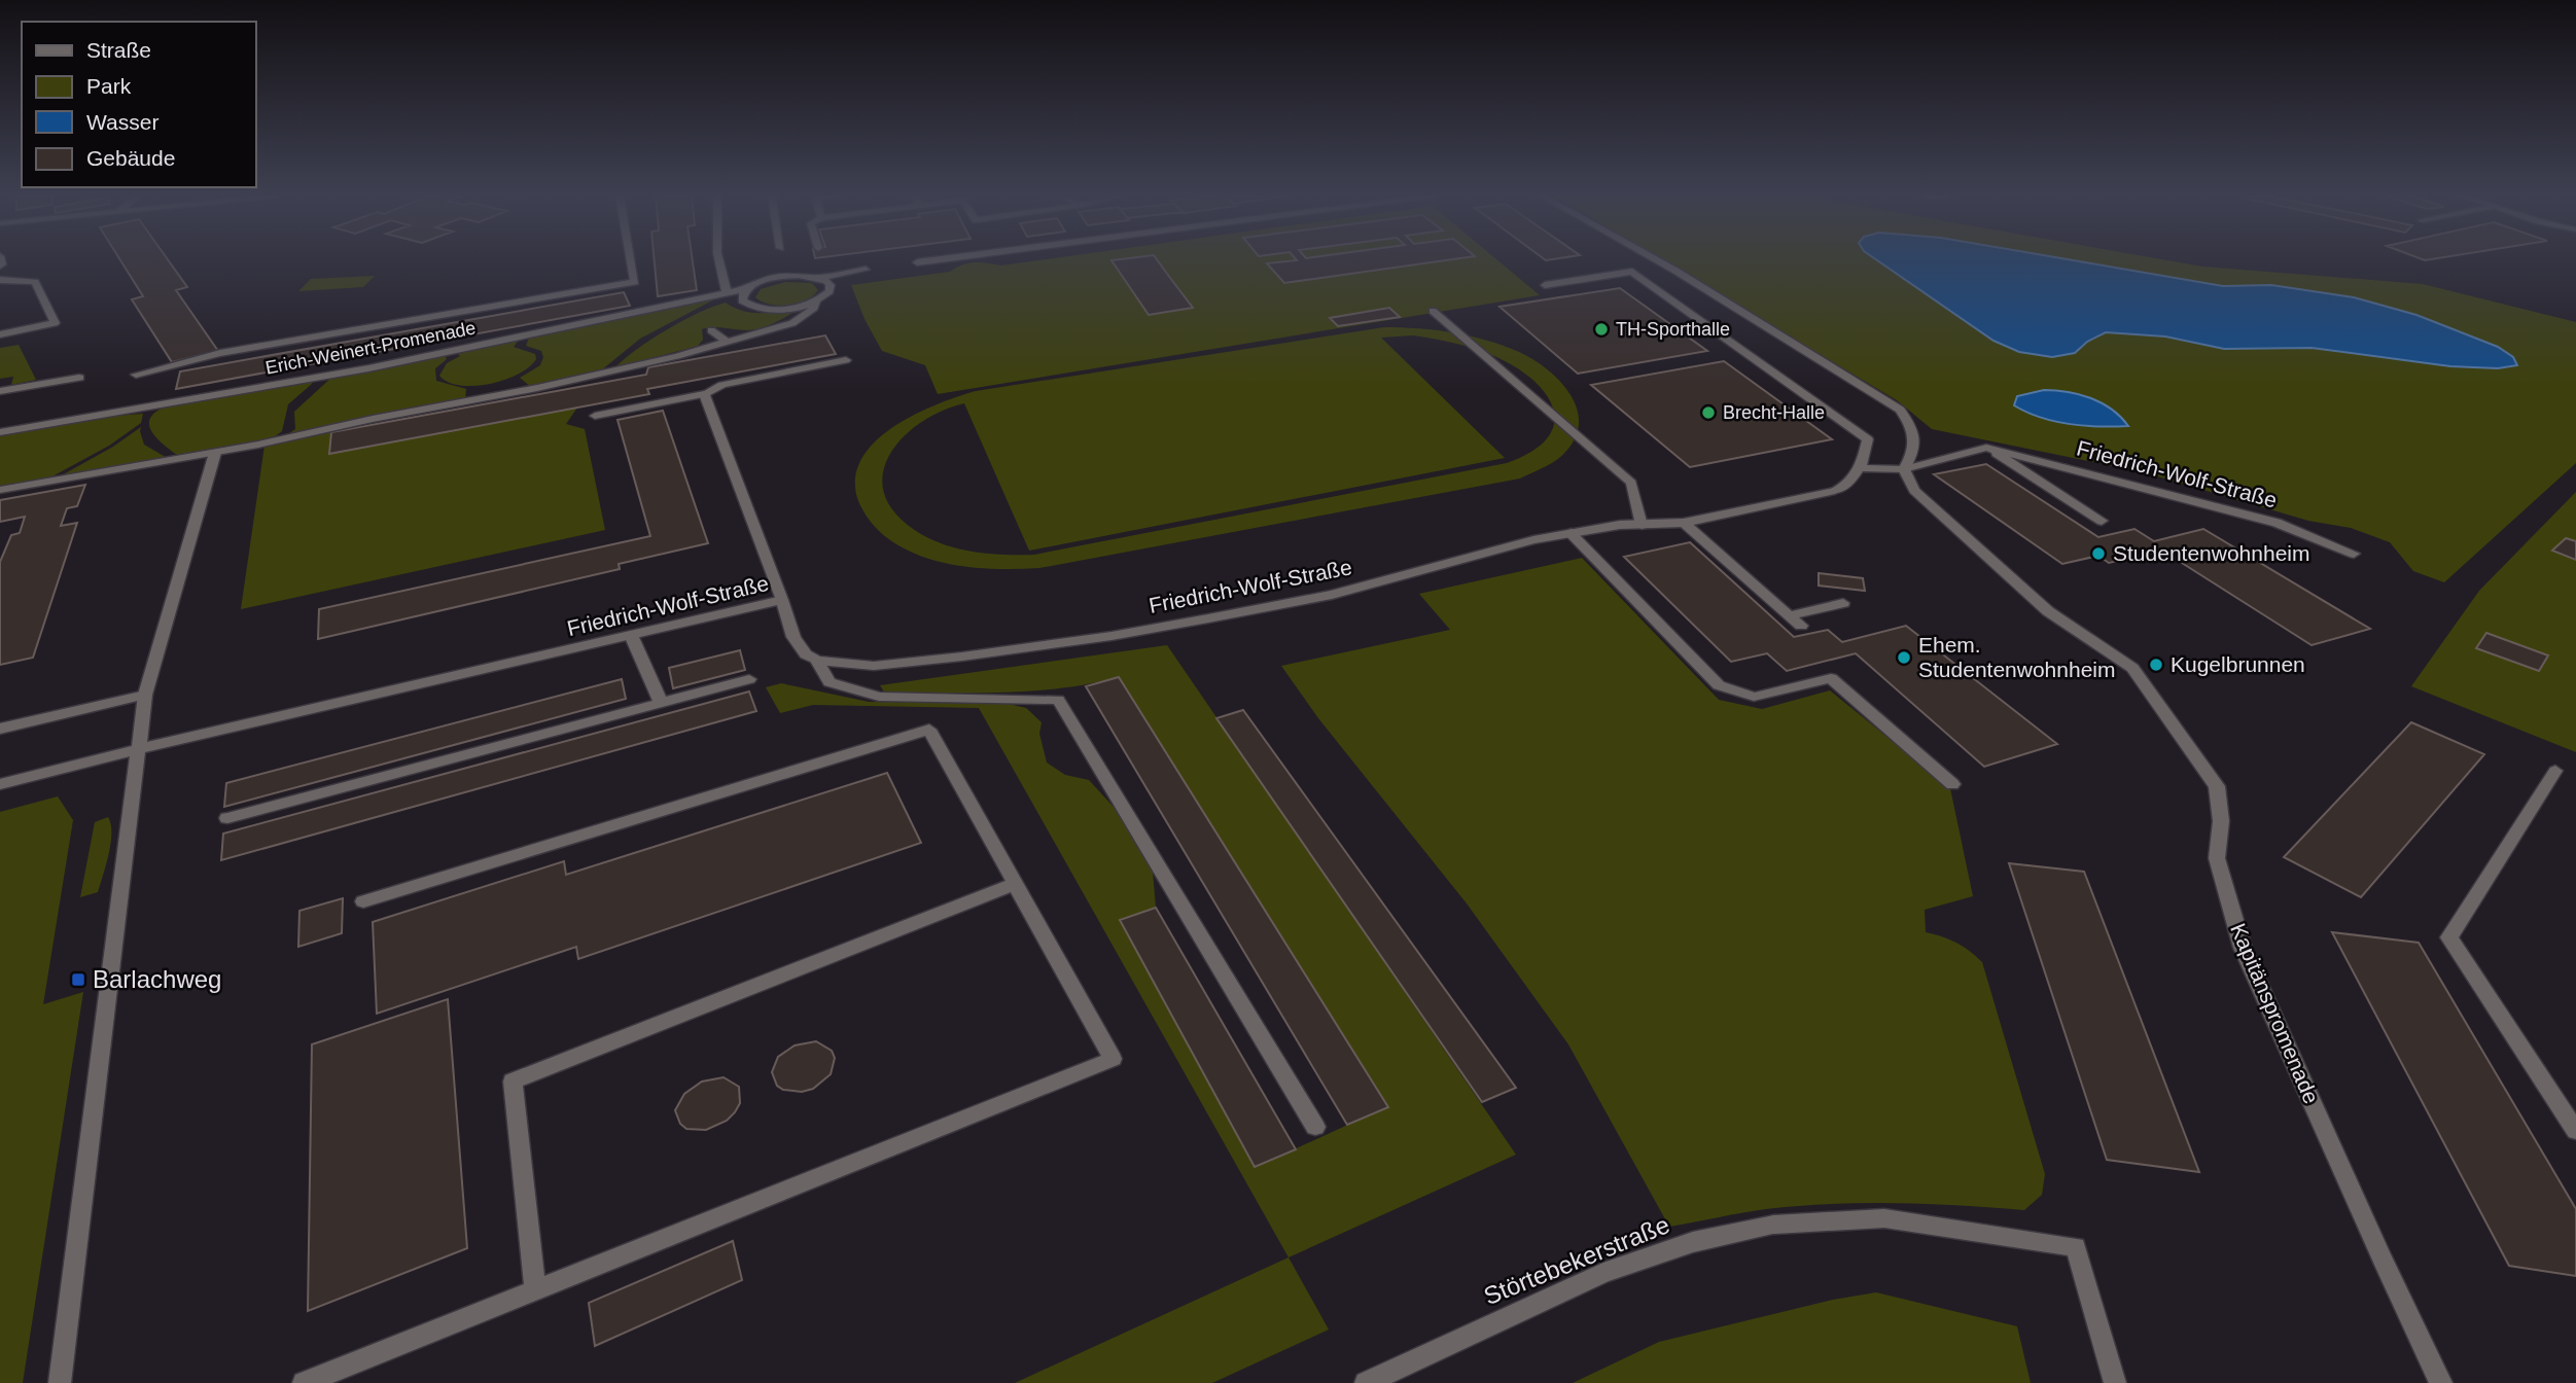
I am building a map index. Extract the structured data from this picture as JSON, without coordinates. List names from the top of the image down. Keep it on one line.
{"streets":{"street":["Erich-Weinert-Promenade","Friedrich-Wolf-Straße","Kapitänspromenade","Störtebekerstraße"]},"crossings":[["Friedrich-Wolf-Straße","Kapitänspromenade"]],"places":{"other":["TH-Sporthalle","Brecht-Halle","Studentenwohnheim","Ehem. Studentenwohnheim","Kugelbrunnen"],"transit":["Barlachweg"]},"legend":["Straße","Park","Wasser","Gebäude"]}
